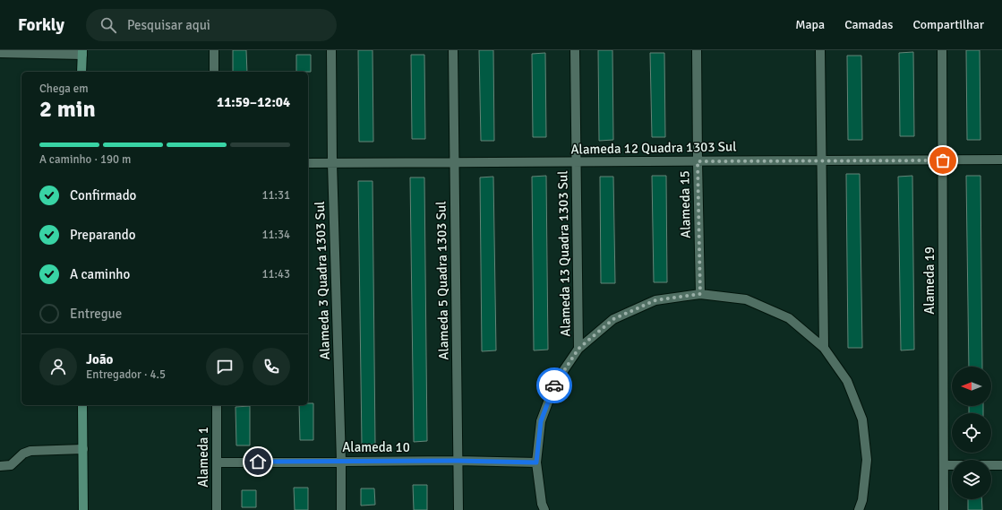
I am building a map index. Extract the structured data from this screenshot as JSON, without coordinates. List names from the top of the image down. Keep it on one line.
{"streets":{"street":["Alameda 12 Quadra 1303 Sul","Alameda 15","Alameda 13 Quadra 1303 Sul","Alameda 3 Quadra 1303 Sul","Alameda 5 Quadra 1303 Sul","Alameda 19","Alameda 10","Alameda 1"]},"crossings":[["Alameda 12 Quadra 1303 Sul","Alameda 15"],["Alameda 12 Quadra 1303 Sul","Alameda 13 Quadra 1303 Sul"],["Alameda 12 Quadra 1303 Sul","Alameda 3 Quadra 1303 Sul"],["Alameda 12 Quadra 1303 Sul","Alameda 5 Quadra 1303 Sul"],["Alameda 12 Quadra 1303 Sul","Alameda 19"],["Alameda 3 Quadra 1303 Sul","Alameda 10"],["Alameda 5 Quadra 1303 Sul","Alameda 10"],["Alameda 10","Alameda 1"]],"north":"left","page":{"header":"Forkly","search":"Pesquisar aqui","nav":["Mapa","Camadas","Compartilhar"],"heading":["2 min","Chega em","11:59–12:04"],"panel":["João","Entregador · 4.5"],"bar":"A caminho · 190 m","list":[["Confirmado","11:31"],["Preparando","11:34"],["A caminho","11:43"],"Entregue"]}}
